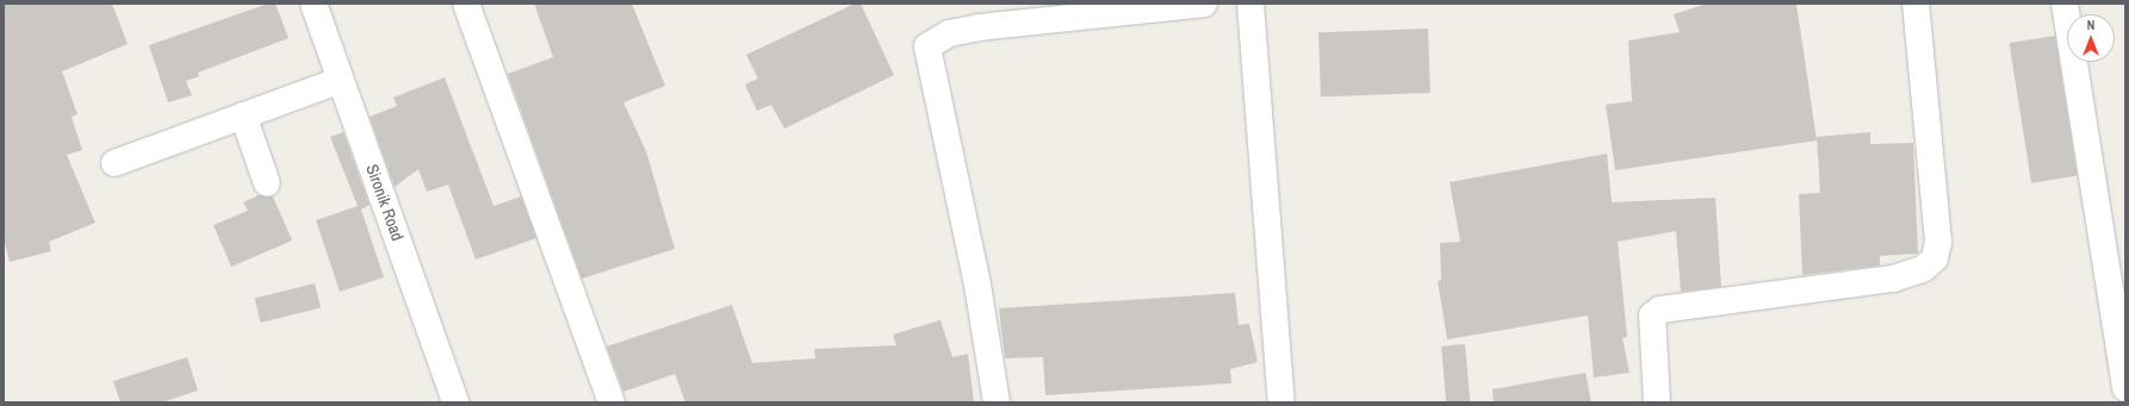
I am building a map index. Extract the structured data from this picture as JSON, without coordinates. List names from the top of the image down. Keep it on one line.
{"streets":{"street":["Sironik Road"]},"north":"top"}
